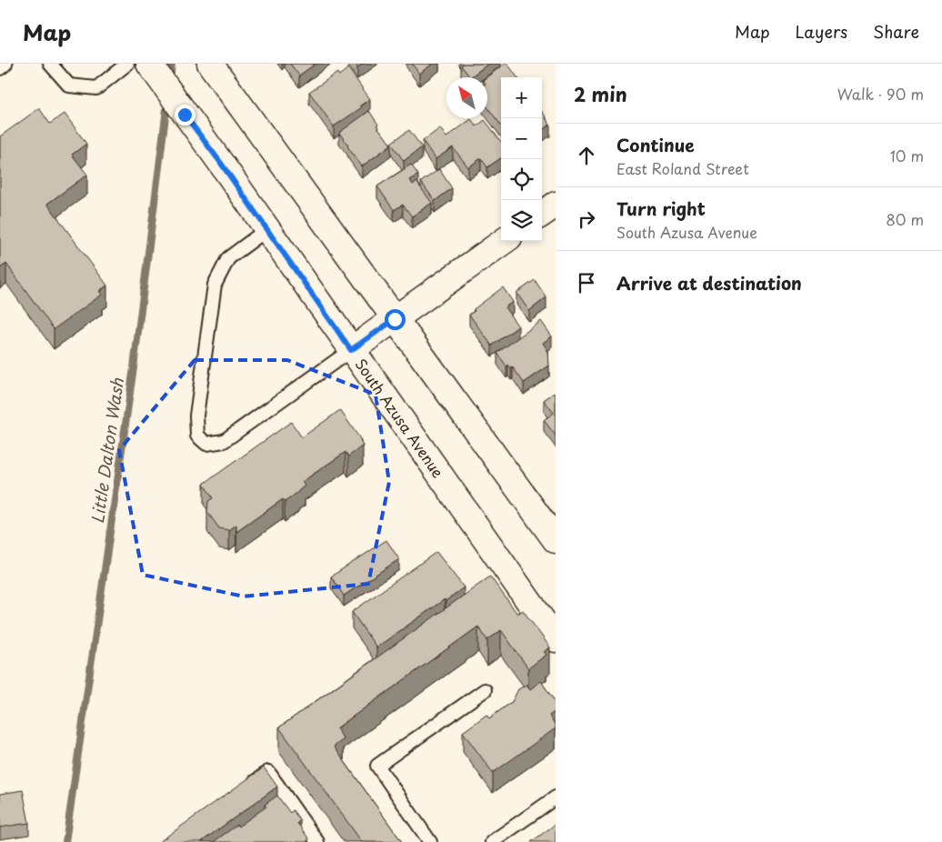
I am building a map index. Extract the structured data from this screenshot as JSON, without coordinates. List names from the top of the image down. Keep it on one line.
{"streets":{"main road":["South Azusa Avenue"]},"water":["Little Dalton Wash"],"north":"top left","page":{"header":"Map","nav":["Map","Layers","Share"],"heading":["2 min","Walk · 90 m"],"map_buttons":["+","−"],"list":[["Continue","East Roland Street","10 m"],["Turn right","South Azusa Avenue","80 m"],"Arrive at destination"]}}
